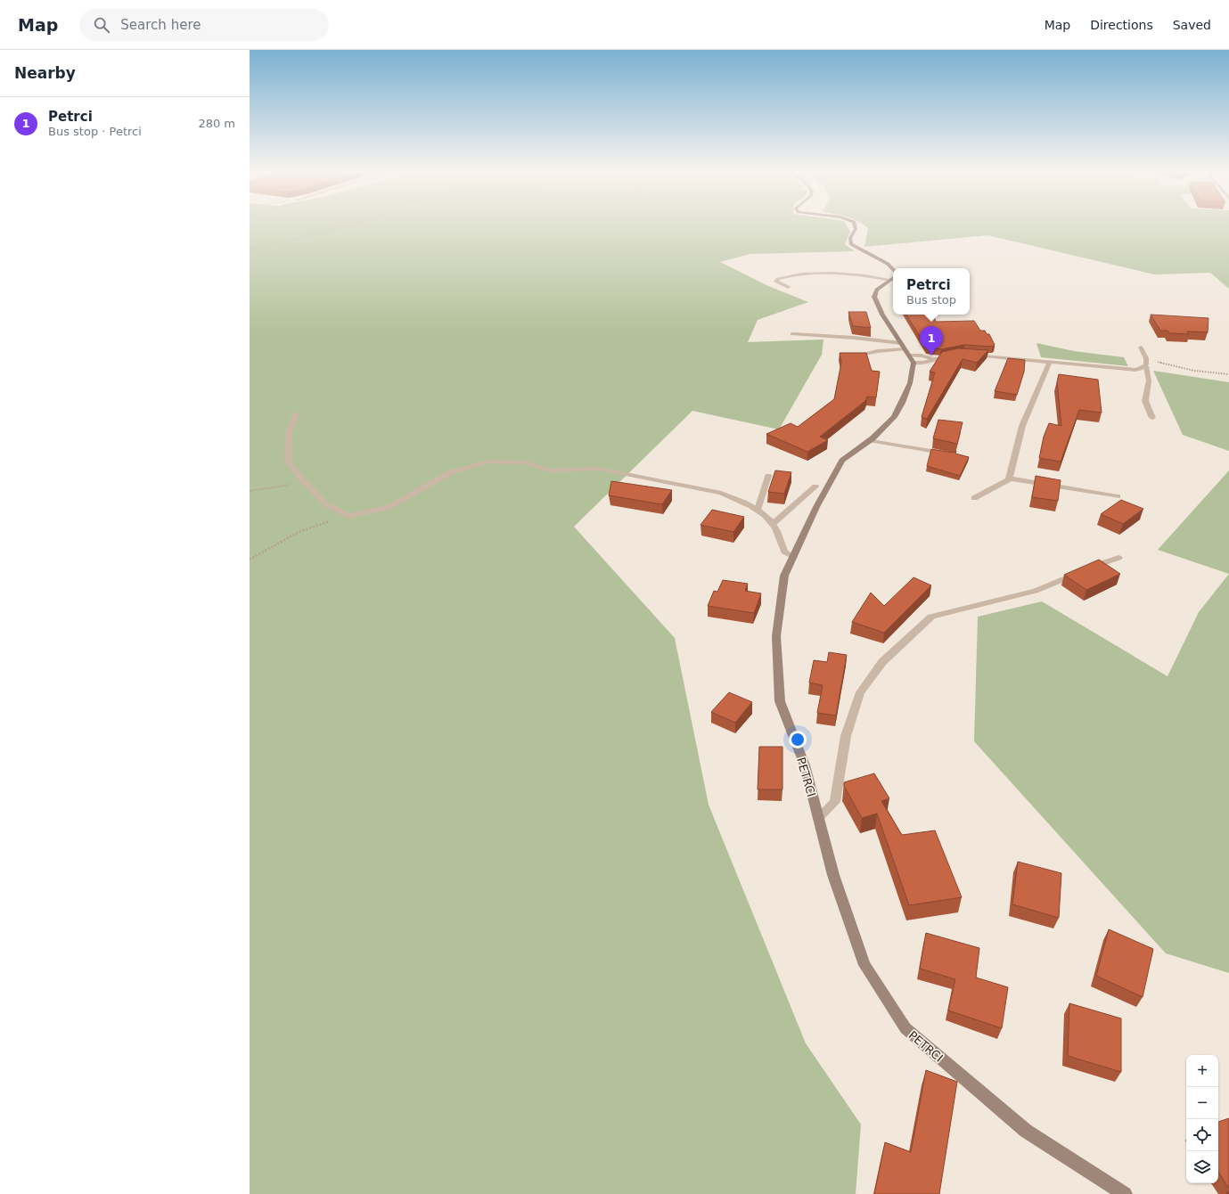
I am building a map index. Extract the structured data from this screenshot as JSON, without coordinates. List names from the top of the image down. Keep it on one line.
{"streets":{"street":["PETRCI"]},"page":{"header":"Map","search":"Search here","nav":["Map","Directions","Saved"],"heading":"Nearby","list":[{"mark":"1","name":"Petrci","note":"Bus stop · Petrci","value":"280 m"}],"popup":["Petrci","Bus stop"],"pins":"1","map_buttons":["+","−"]}}
